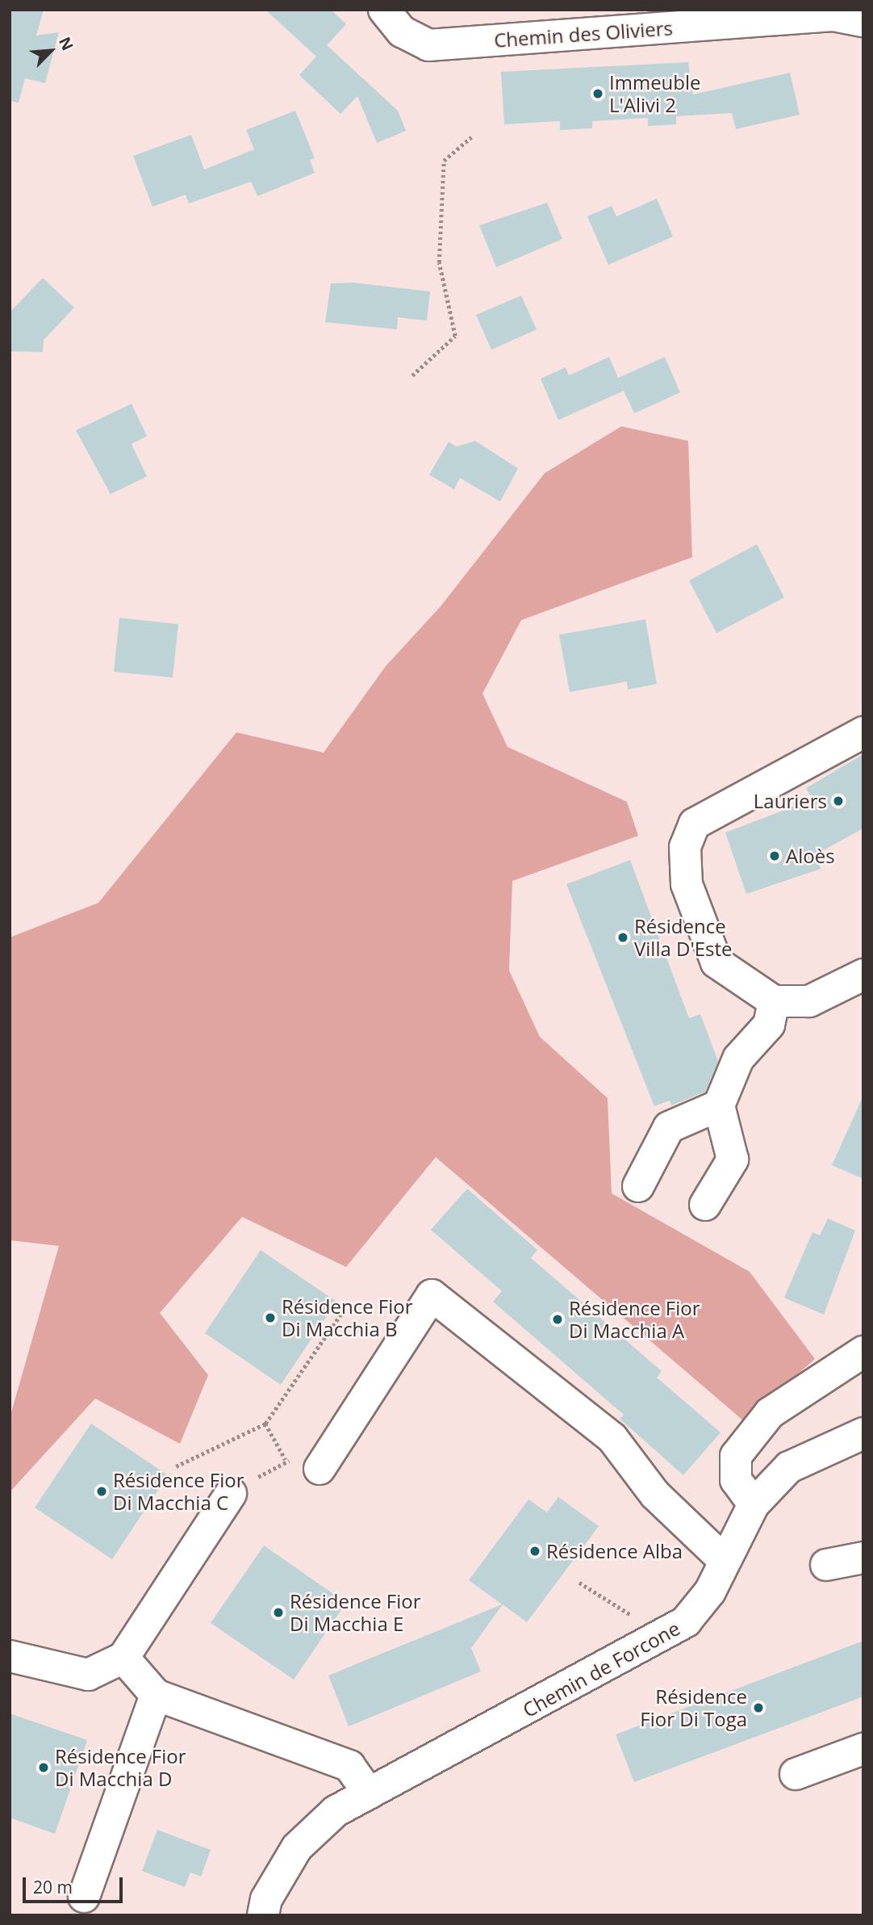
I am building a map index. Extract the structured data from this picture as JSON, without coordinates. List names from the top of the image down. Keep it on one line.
{"streets":{"street":["Chemin des Oliviers","Chemin de Forcone"]},"places":["Immeuble L'Alivi 2","Lauriers","Aloès","Résidence Villa D'Este","Résidence Fior Di Macchia B","Résidence Fior Di Macchia A","Résidence Fior Di Macchia C","Résidence Alba","Résidence Fior Di Macchia E","Résidence Fior Di Toga","Résidence Fior Di Macchia D"],"scale_bar":"20 m","north":"top right"}
